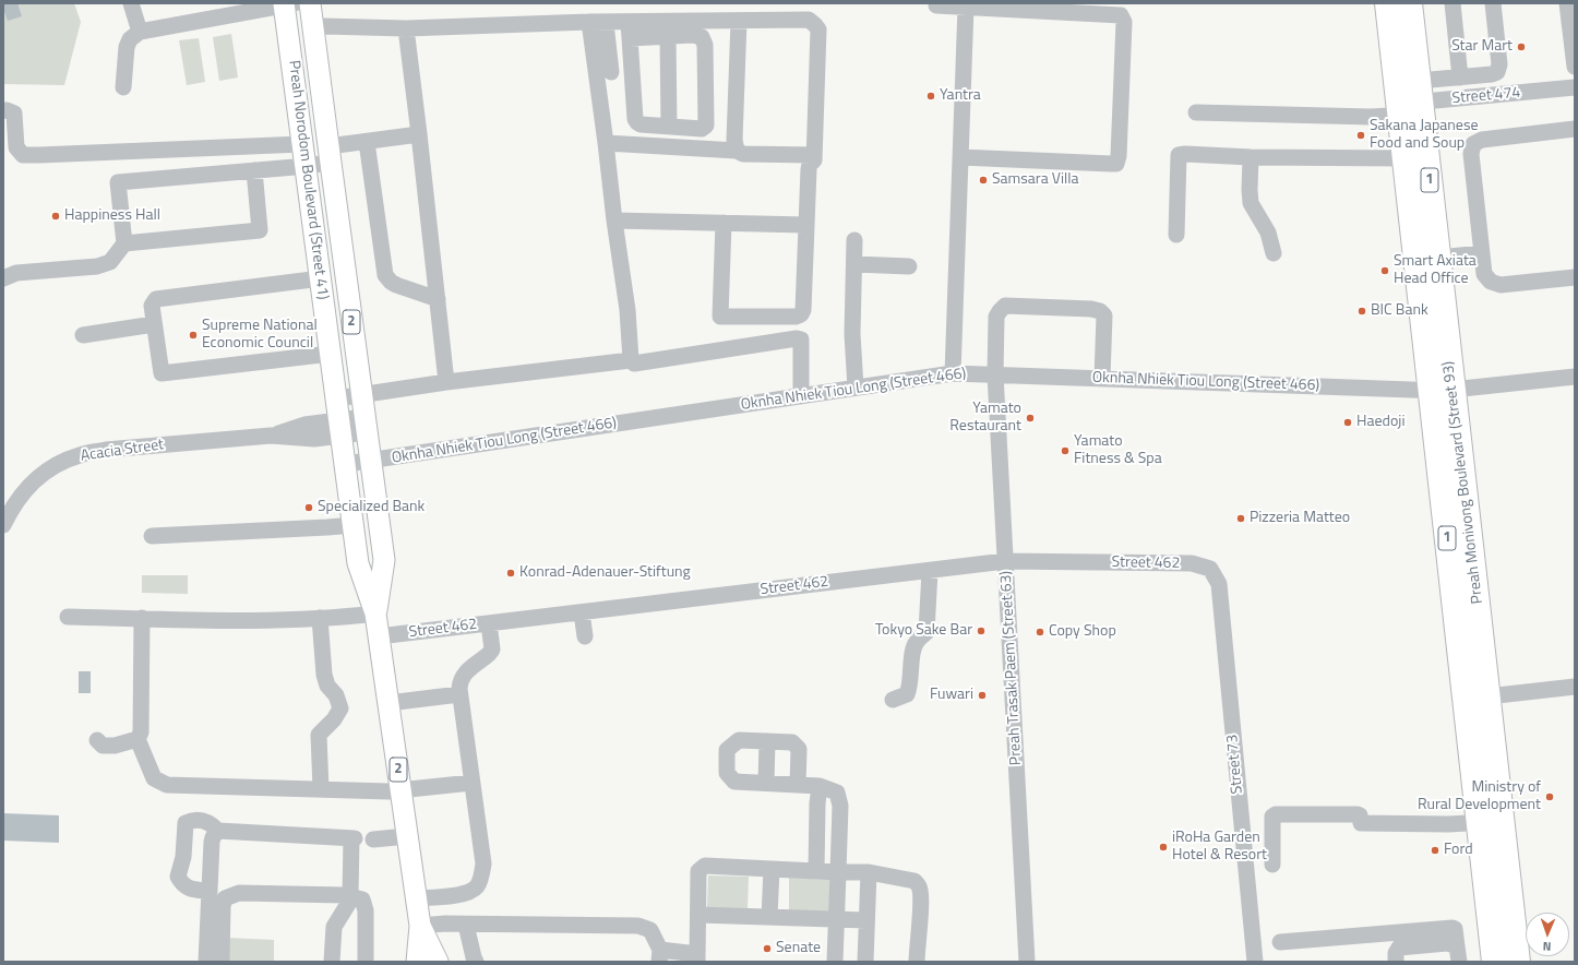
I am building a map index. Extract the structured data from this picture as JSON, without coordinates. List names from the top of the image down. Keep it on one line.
{"streets":{"highway":["1","Preah Monivong Boulevard (Street 93)"],"main road":["Preah Norodom Boulevard (Street 41)","2"],"street":["Street 474","Oknha Nhiek Tiou Long (Street 466)","Acacia Street","Street 462","Preah Trasak Paem (Street 63)","Street 73"]},"crossings":[["Street 474","Preah Monivong Boulevard (Street 93)"],["Preah Norodom Boulevard (Street 41)","Oknha Nhiek Tiou Long (Street 466)"],["Preah Norodom Boulevard (Street 41)","Acacia Street"],["Preah Norodom Boulevard (Street 41)","Street 462"],["Oknha Nhiek Tiou Long (Street 466)","Preah Monivong Boulevard (Street 93)"],["Oknha Nhiek Tiou Long (Street 466)","Preah Trasak Paem (Street 63)"],["Street 462","Preah Trasak Paem (Street 63)"],["Street 462","Street 73"]],"places":["Star Mart","Yantra","Sakana Japanese Food and Soup","Samsara Villa","Happiness Hall","Smart Axiata Head Office","BIC Bank","Supreme National Economic Council","Yamato Restaurant","Haedoji","Yamato Fitness & Spa","Specialized Bank","Pizzeria Matteo","Konrad-Adenauer-Stiftung","Tokyo Sake Bar","Copy Shop","Fuwari","Ministry of Rural Development","iRoHa Garden Hotel & Resort","Ford","Senate"],"north":"bottom"}
